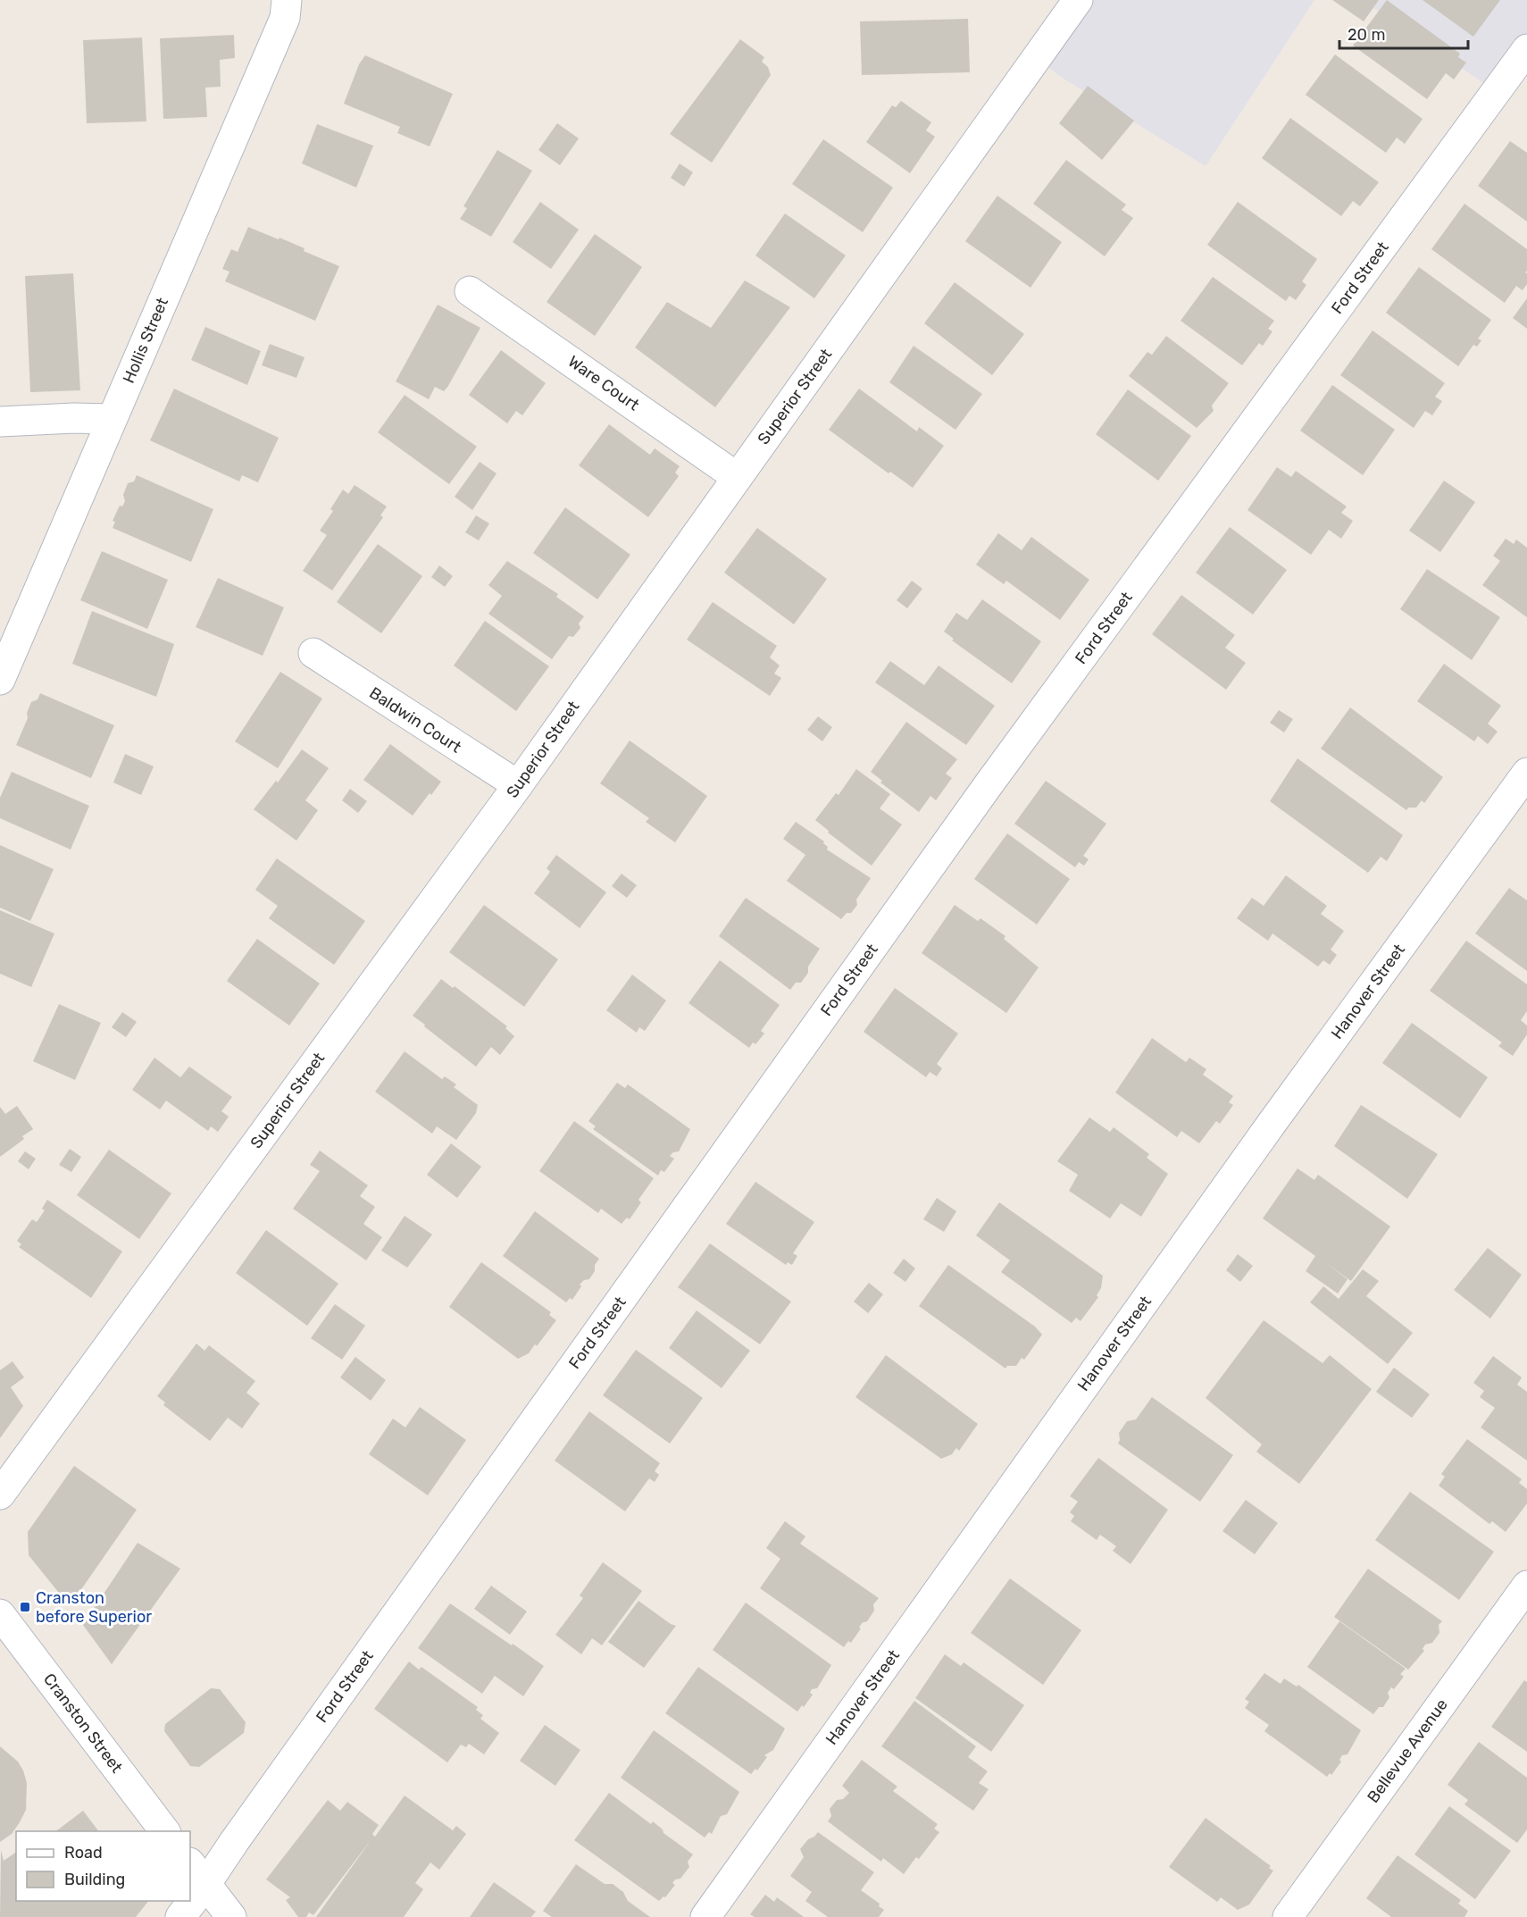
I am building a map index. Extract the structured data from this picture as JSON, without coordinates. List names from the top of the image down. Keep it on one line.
{"streets":{"street":["Ford Street","Hollis Street","Ware Court","Superior Street","Baldwin Court","Hanover Street","Cranston Street","Bellevue Avenue"]},"crossings":[["Ware Court","Superior Street"],["Superior Street","Baldwin Court"]],"places":{"transit":["Cranston before Superior"]},"legend":["Road","Building"],"scale_bar":"20 m"}
